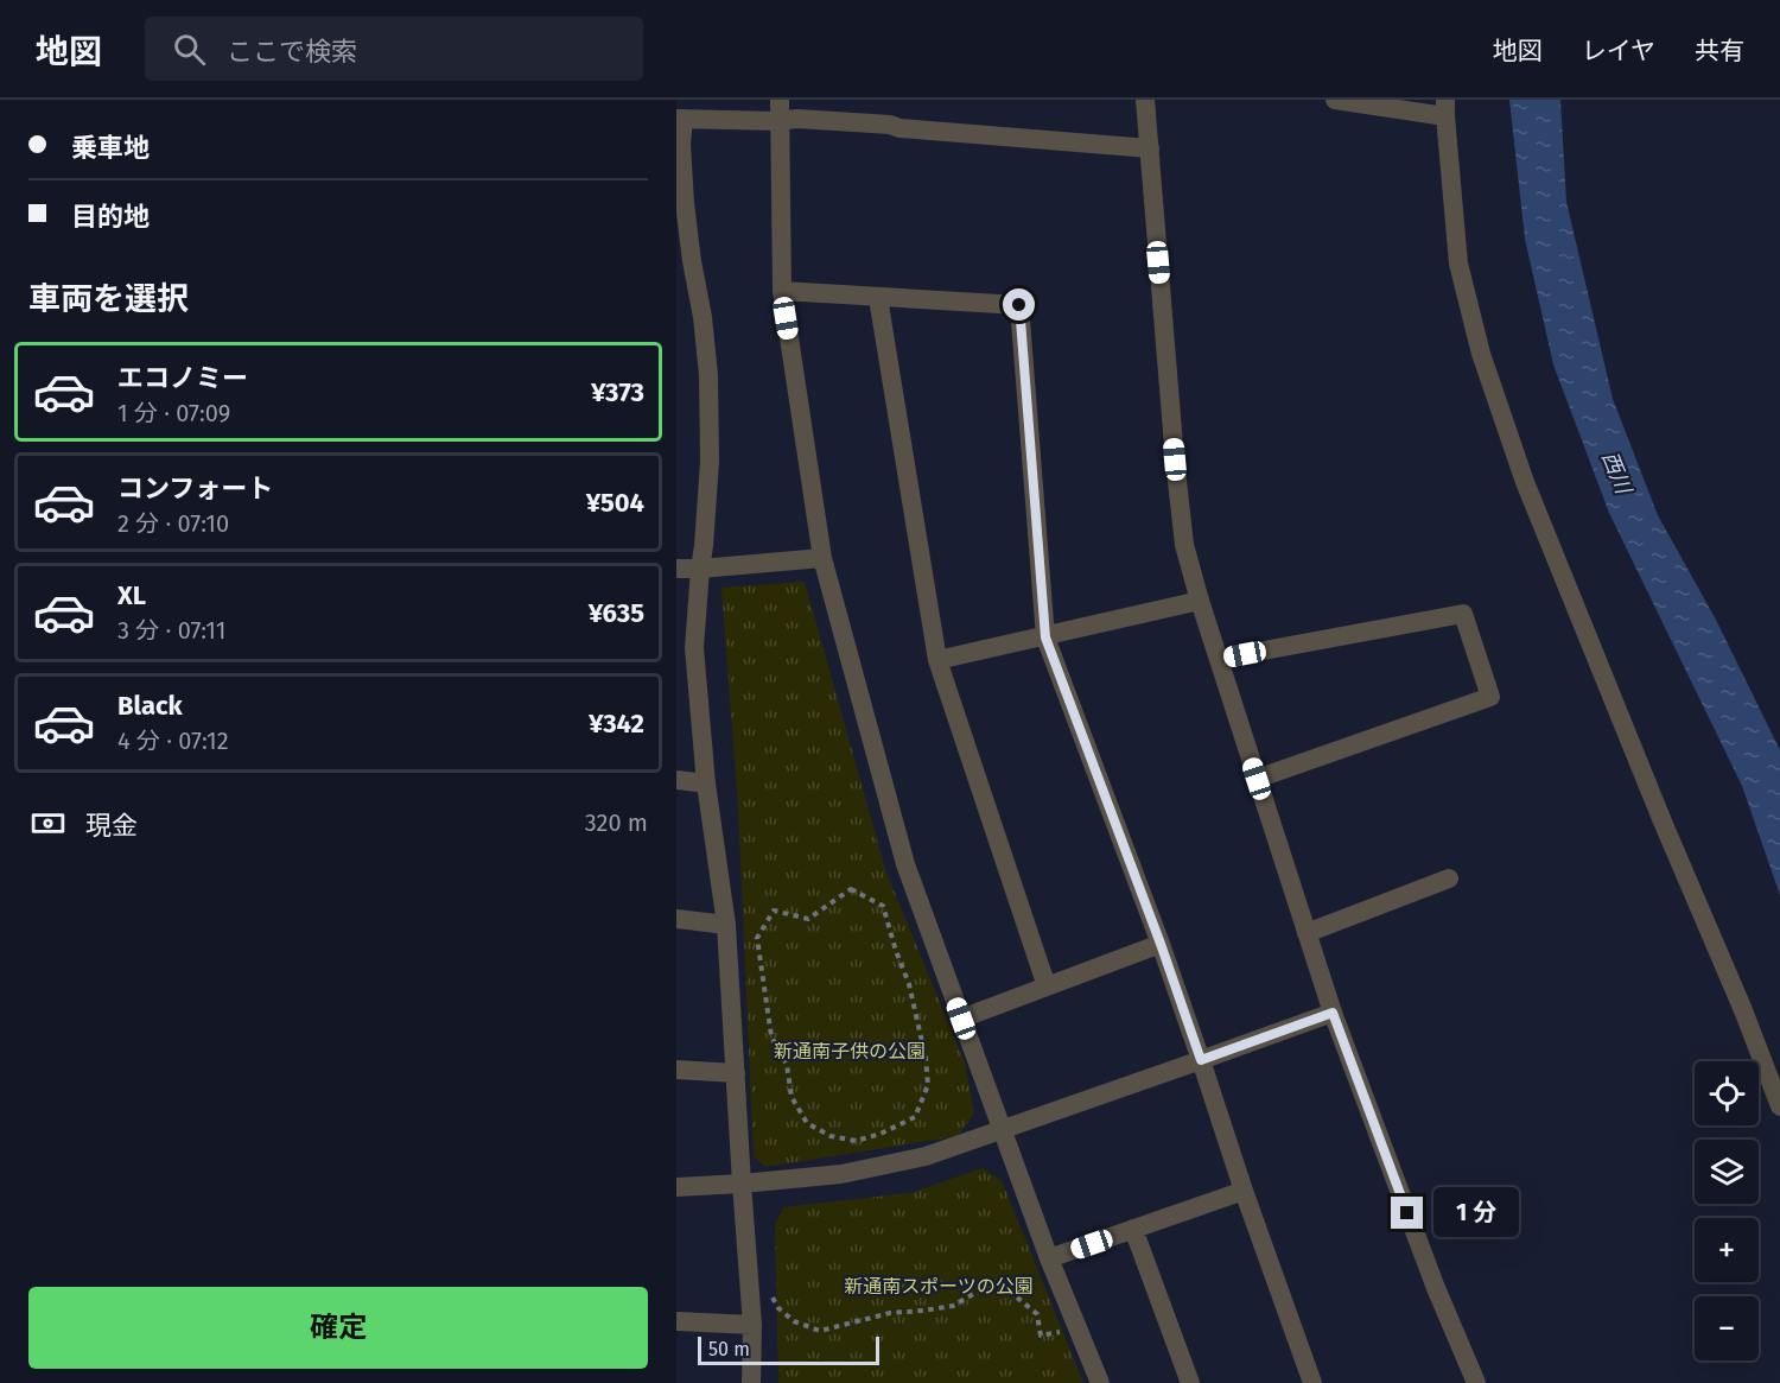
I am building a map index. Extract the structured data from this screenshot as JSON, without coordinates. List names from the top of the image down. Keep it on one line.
{"water":["西川"],"parks":["新通南子供の公園","新通南スポーツの公園"],"scale_bar":"50 m","page":{"header":"地図","search":"ここで検索","nav":["地図","レイヤ","共有"],"banner":["乗車地","目的地"],"heading":"車両を選択","list":[{"name":"エコノミー","note":"1 分 · 07:09","value":"¥373"},{"name":"コンフォート","note":"2 分 · 07:10","value":"¥504"},{"name":"XL","note":"3 分 · 07:11","value":"¥635"},{"name":"Black","note":"4 分 · 07:12","value":"¥342"}],"pay":["現金","320 m"],"map_buttons":["+","−"],"bubble":"1 分","buttons":"確定","scale":"50 m"}}
